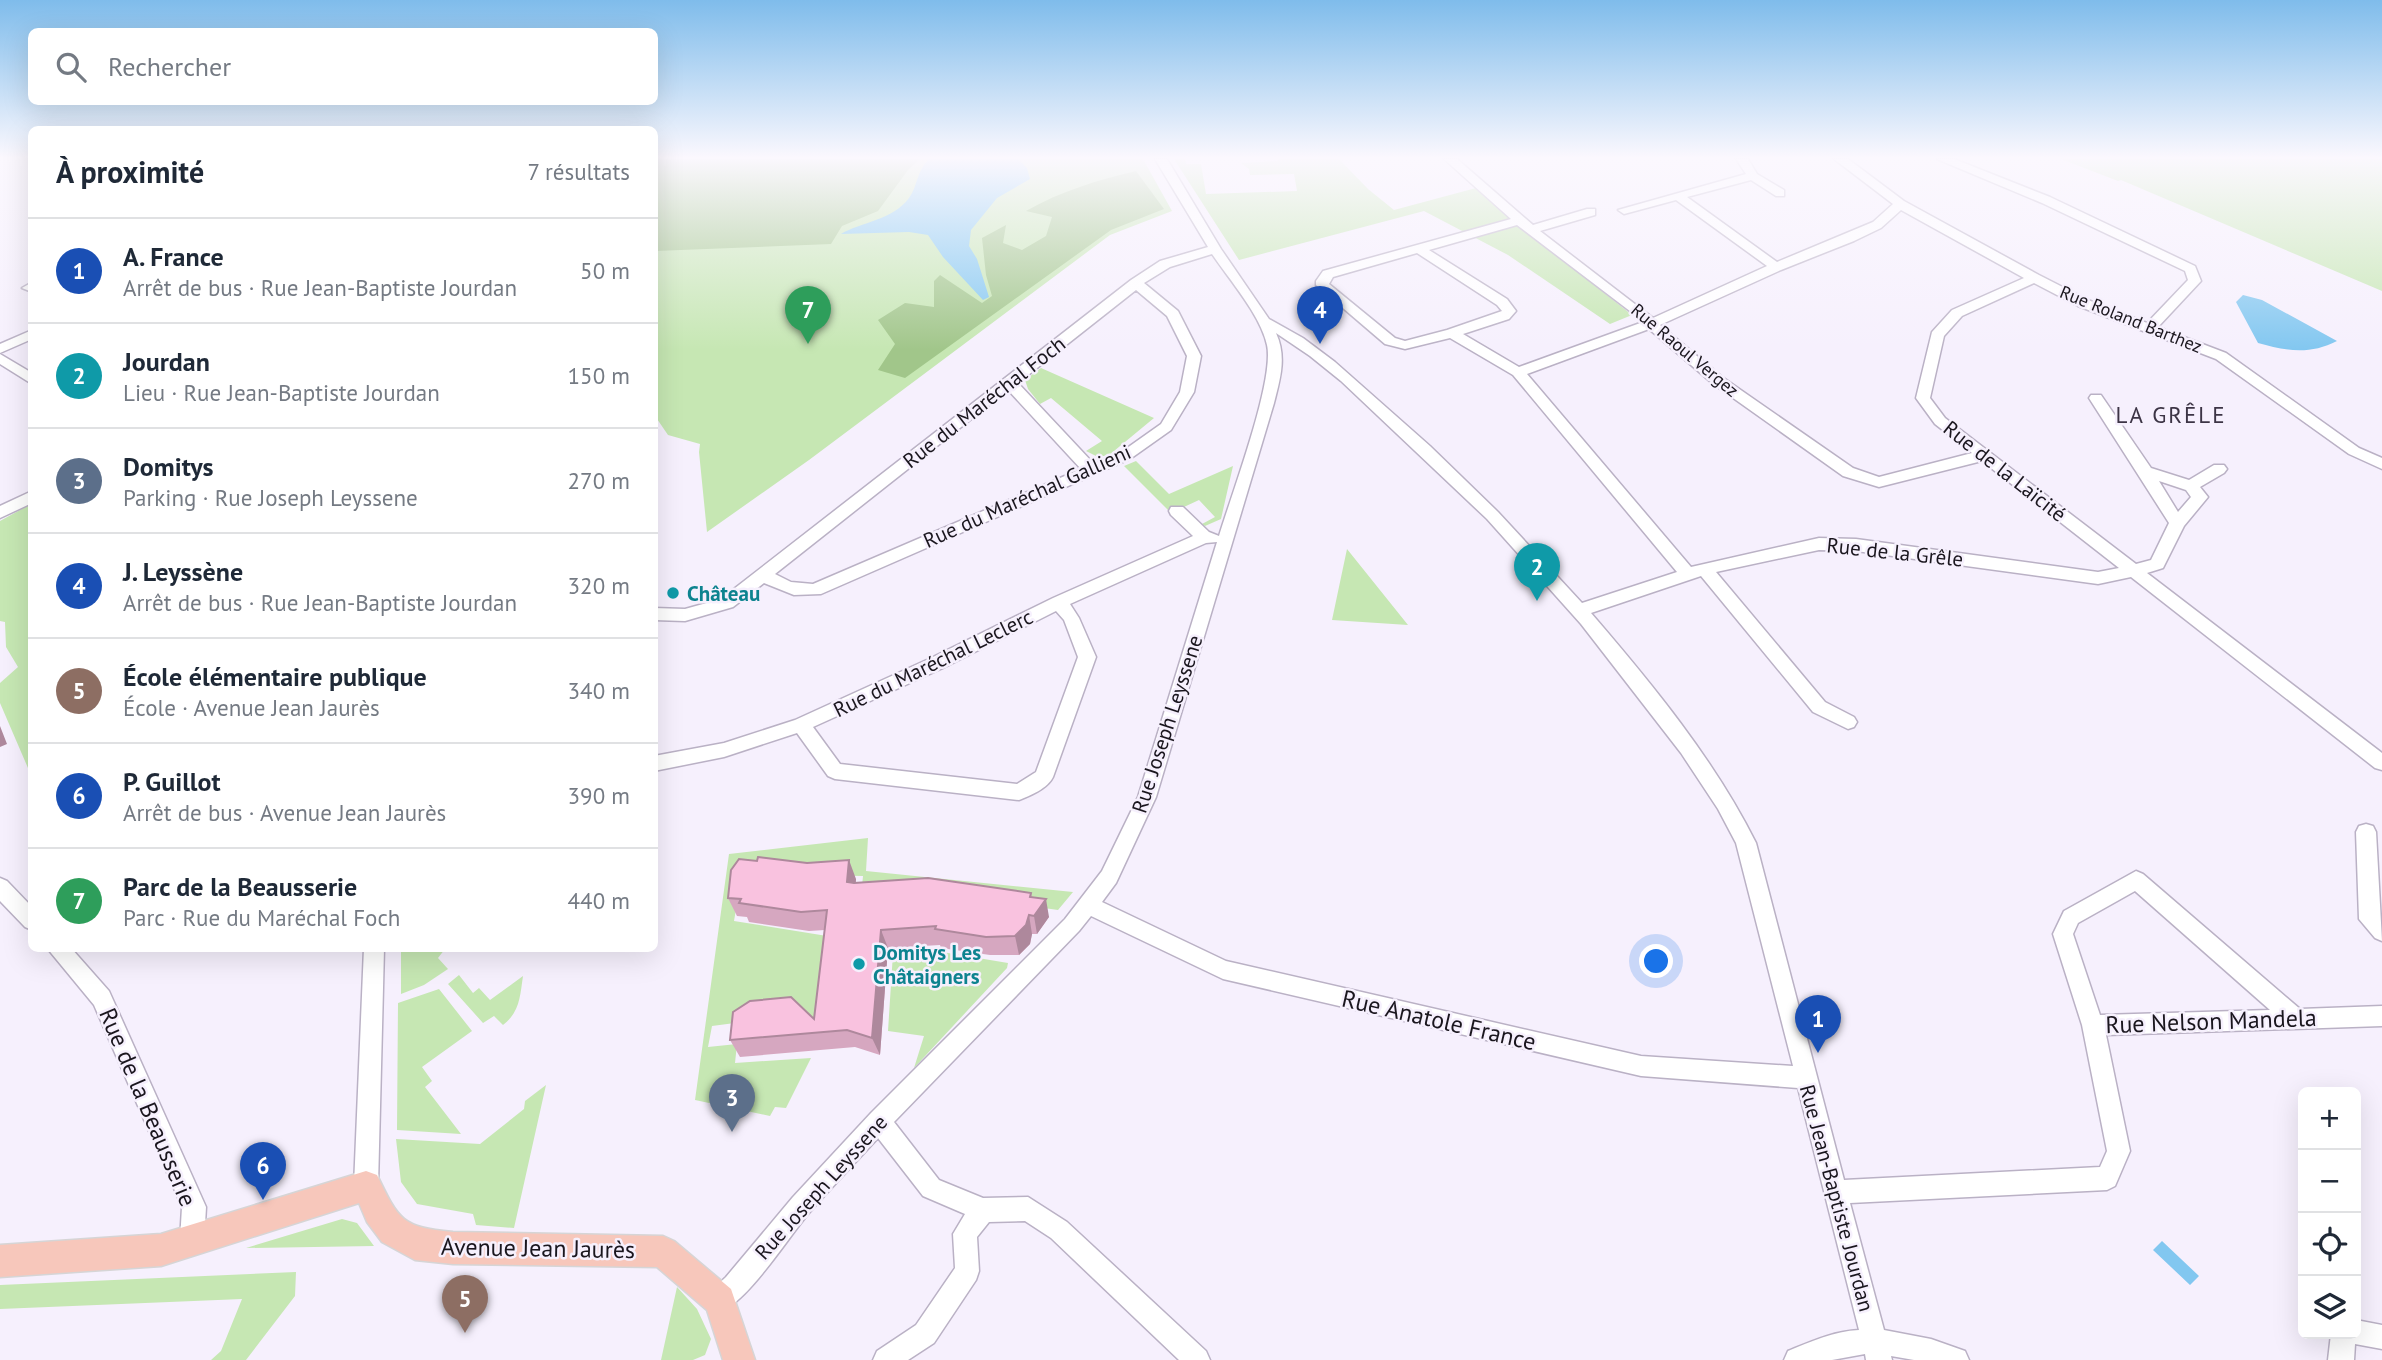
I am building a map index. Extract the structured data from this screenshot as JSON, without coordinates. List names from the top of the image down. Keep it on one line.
{"streets":{"main road":["Avenue Jean Jaurès"],"street":["Rue Roland Barthez","Rue Raoul Vergez","Rue du Maréchal Foch","Rue de la Laïcité","Rue du Maréchal Gallieni","Rue de la Grêle","Rue du Maréchal Leclerc","Rue Joseph Leyssene","Rue Anatole France","Rue Nelson Mandela","Rue de la Beausserie","Rue Jean-Baptiste Jourdan"]},"crossings":[["Rue Roland Barthez","Rue de la Laïcité"],["Rue Raoul Vergez","Rue de la Laïcité"],["Rue du Maréchal Foch","Rue du Maréchal Gallieni"],["Rue du Maréchal Foch","Rue Joseph Leyssene"],["Rue de la Laïcité","Rue de la Grêle"],["Rue de la Grêle","Rue Jean-Baptiste Jourdan"],["Rue Joseph Leyssene","Rue Anatole France"],["Rue Joseph Leyssene","Rue Jean-Baptiste Jourdan"],["Rue Joseph Leyssene","Avenue Jean Jaurès"],["Rue Anatole France","Rue Jean-Baptiste Jourdan"],["Rue Nelson Mandela","Rue Jean-Baptiste Jourdan"]],"districts":["LA GRÊLE"],"places":["Château","Domitys Les Châtaigners"],"page":{"search":"Rechercher","heading":["À proximité","7 résultats"],"list":[{"mark":"1","name":"A. France","note":"Arrêt de bus · Rue Jean-Baptiste Jourdan","value":"50 m"},{"mark":"2","name":"Jourdan","note":"Lieu · Rue Jean-Baptiste Jourdan","value":"150 m"},{"mark":"3","name":"Domitys","note":"Parking · Rue Joseph Leyssene","value":"270 m"},{"mark":"4","name":"J. Leyssène","note":"Arrêt de bus · Rue Jean-Baptiste Jourdan","value":"320 m"},{"mark":"5","name":"École élémentaire publique","note":"École · Avenue Jean Jaurès","value":"340 m"},{"mark":"6","name":"P. Guillot","note":"Arrêt de bus · Avenue Jean Jaurès","value":"390 m"},{"mark":"7","name":"Parc de la Beausserie","note":"Parc · Rue du Maréchal Foch","value":"440 m"}],"pins":["4","7","2","1","3","6","5"],"map_buttons":["+","−"]}}
